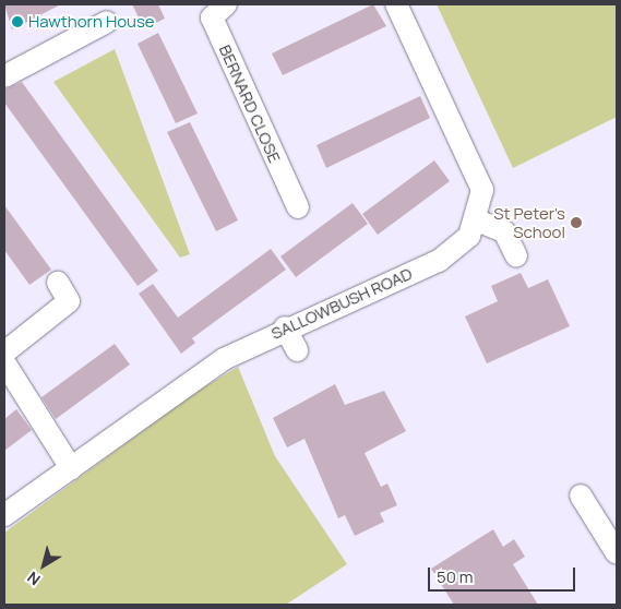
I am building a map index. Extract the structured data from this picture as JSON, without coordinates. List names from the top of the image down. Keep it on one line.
{"streets":{"street":["BERNARD CLOSE","SALLOWBUSH ROAD"]},"places":["Hawthorn House","St Peter's School"],"scale_bar":"50 m","north":"bottom left"}
